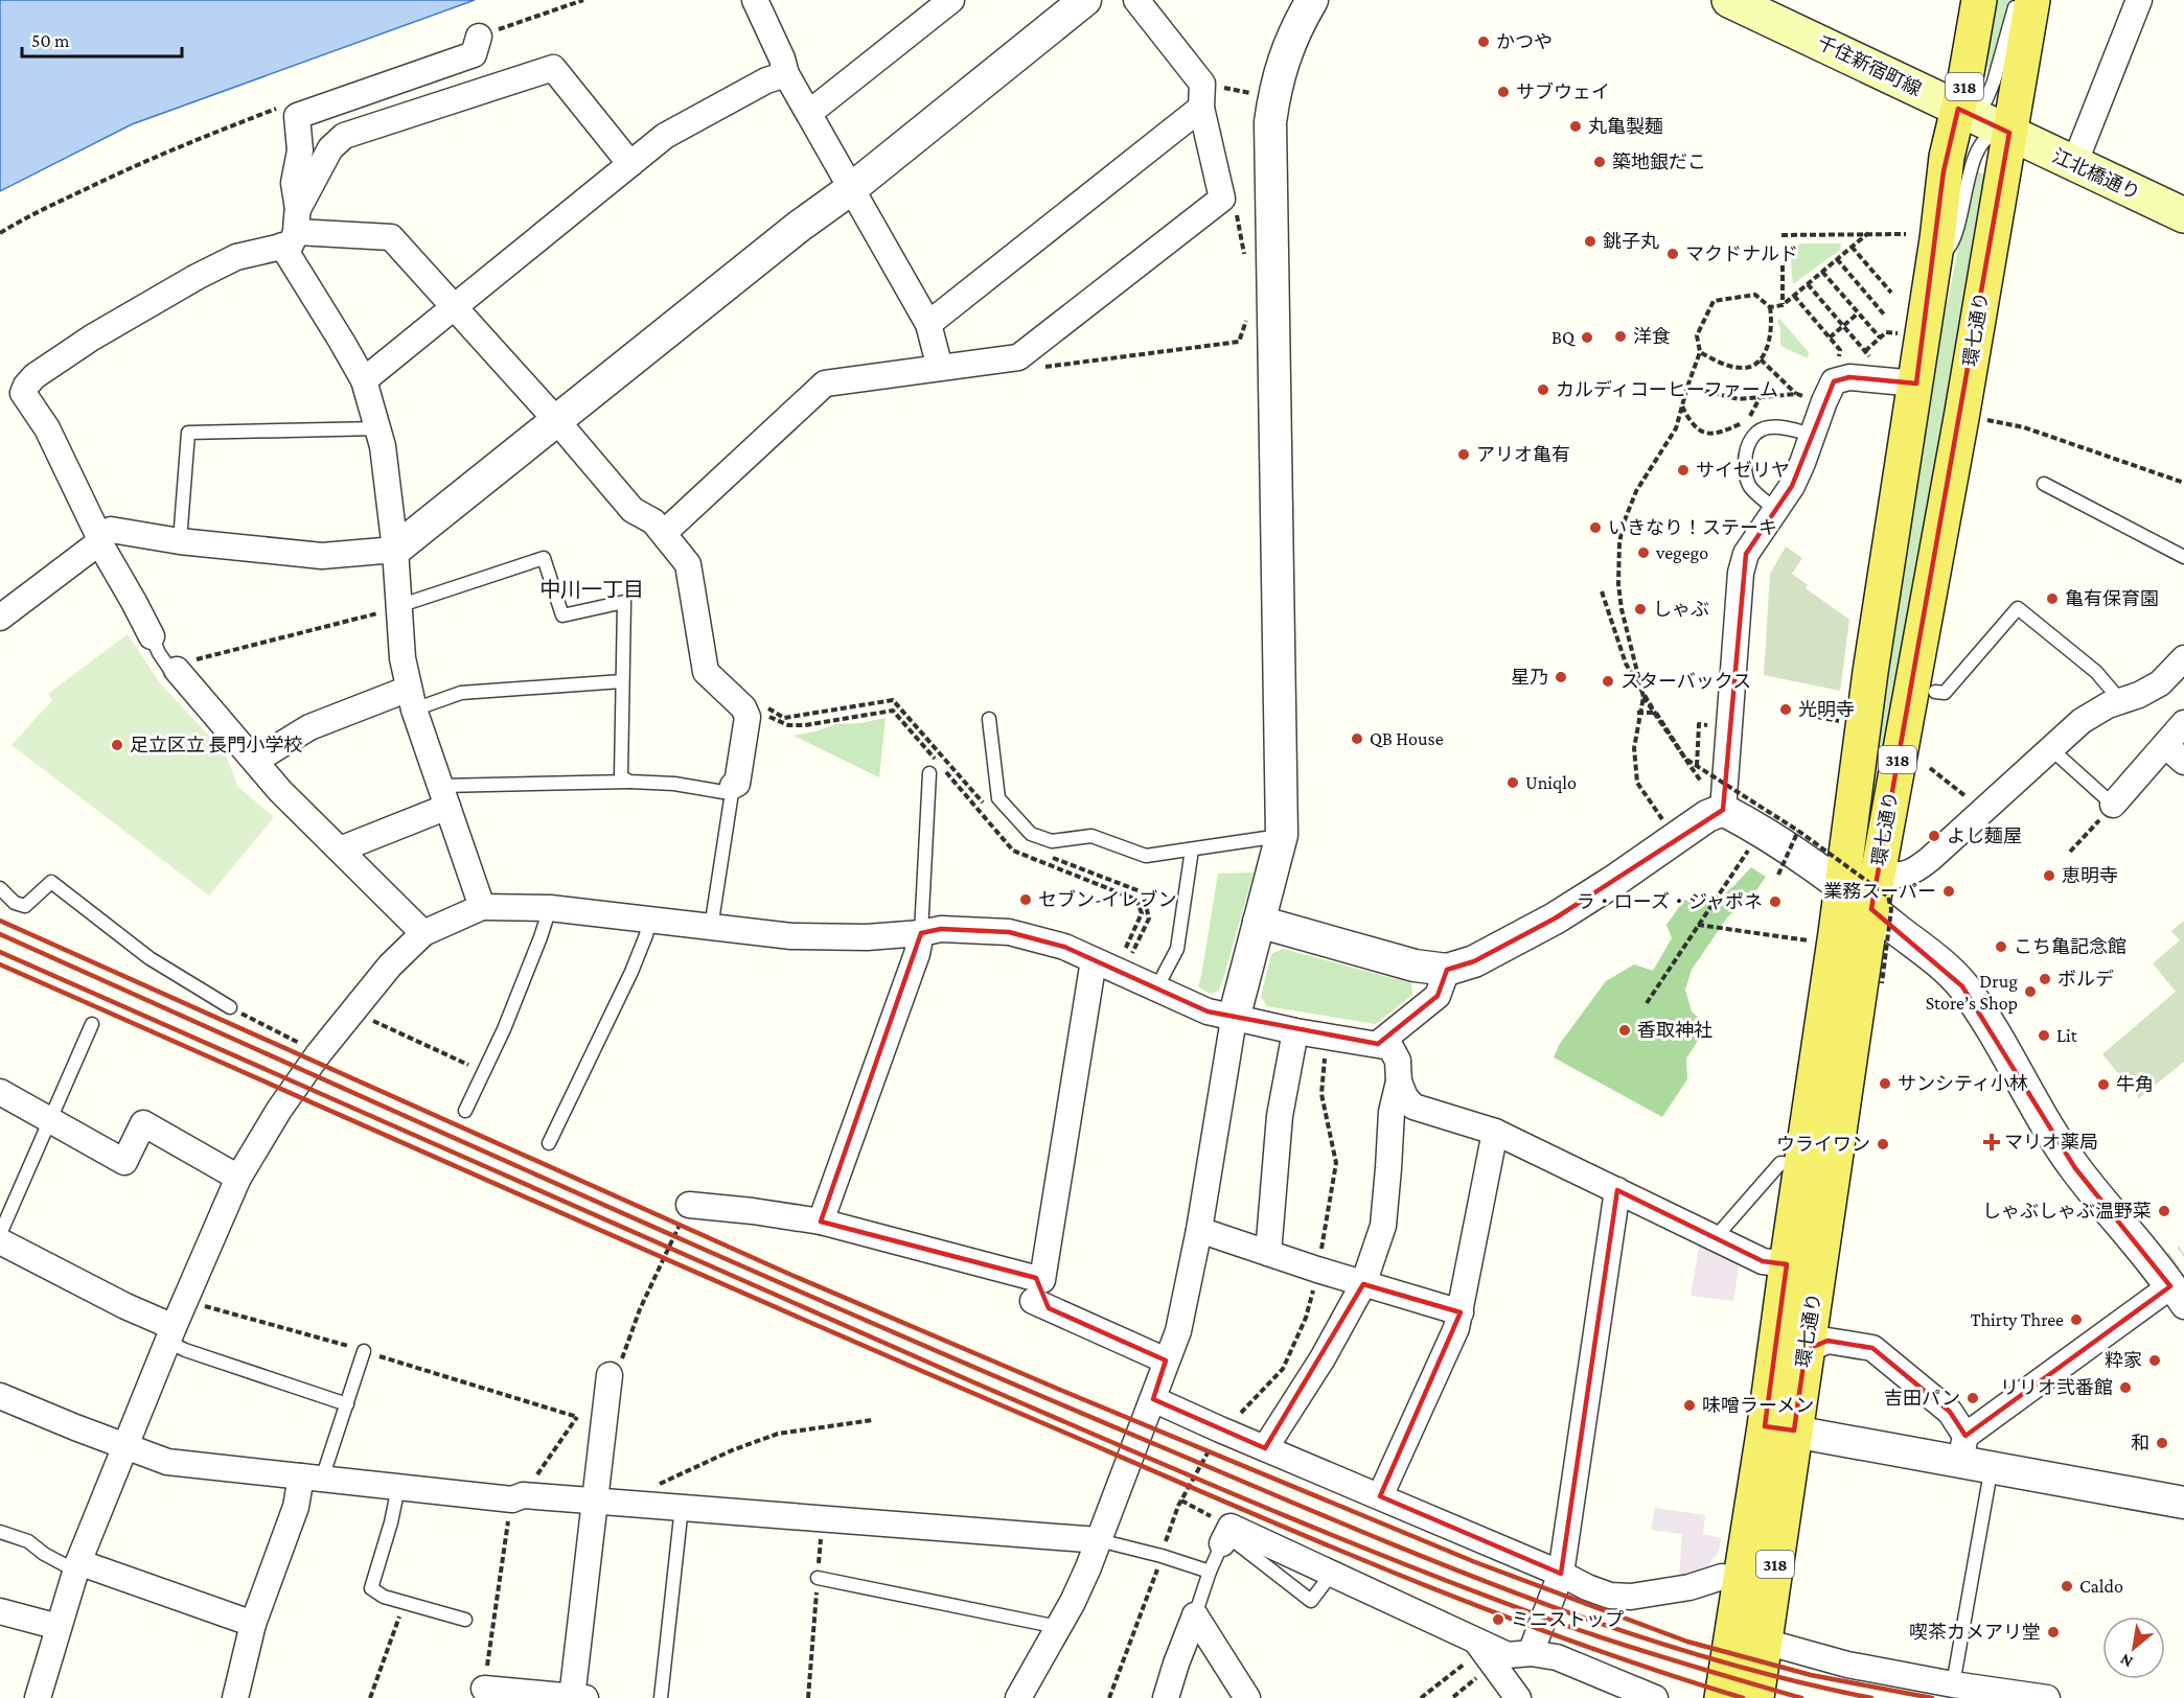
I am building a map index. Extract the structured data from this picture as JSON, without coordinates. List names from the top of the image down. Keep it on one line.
{"streets":{"main road":["千住新宿町線","318","江北橋通り","環七通り"]},"crossings":[["千住新宿町線","江北橋通り"],["千住新宿町線","環七通り"],["江北橋通り","環七通り"]],"districts":["中川一丁目"],"places":{"other":["かつや","サブウェイ","丸亀製麺","築地銀だこ","銚子丸","マクドナルド","洋食","BQ","カルディコーヒーファーム","アリオ亀有","サイゼリヤ","いきなり！ステーキ","vegego","亀有保育園","しゃぶ","星乃","スターバックス","光明寺","QB House","足立区立 長門小学校","Uniqlo","よし麺屋","恵明寺","業務スーパー","セブン-イレブン","ラ・ローズ・ジャポネ","こち亀記念館","ボルデ","Drug Store’s Shop","香取神社","Lit","サンシティ小林","牛角","ウライワン","しゃぶしゃぶ温野菜","Thirty Three","粋家","リリオ弐番館","吉田パン","味噌ラーメン","和","Caldo","ミニストップ","喫茶カメアリ堂"],"health":["マリオ薬局"]},"scale_bar":"50 m","north":"bottom left"}
